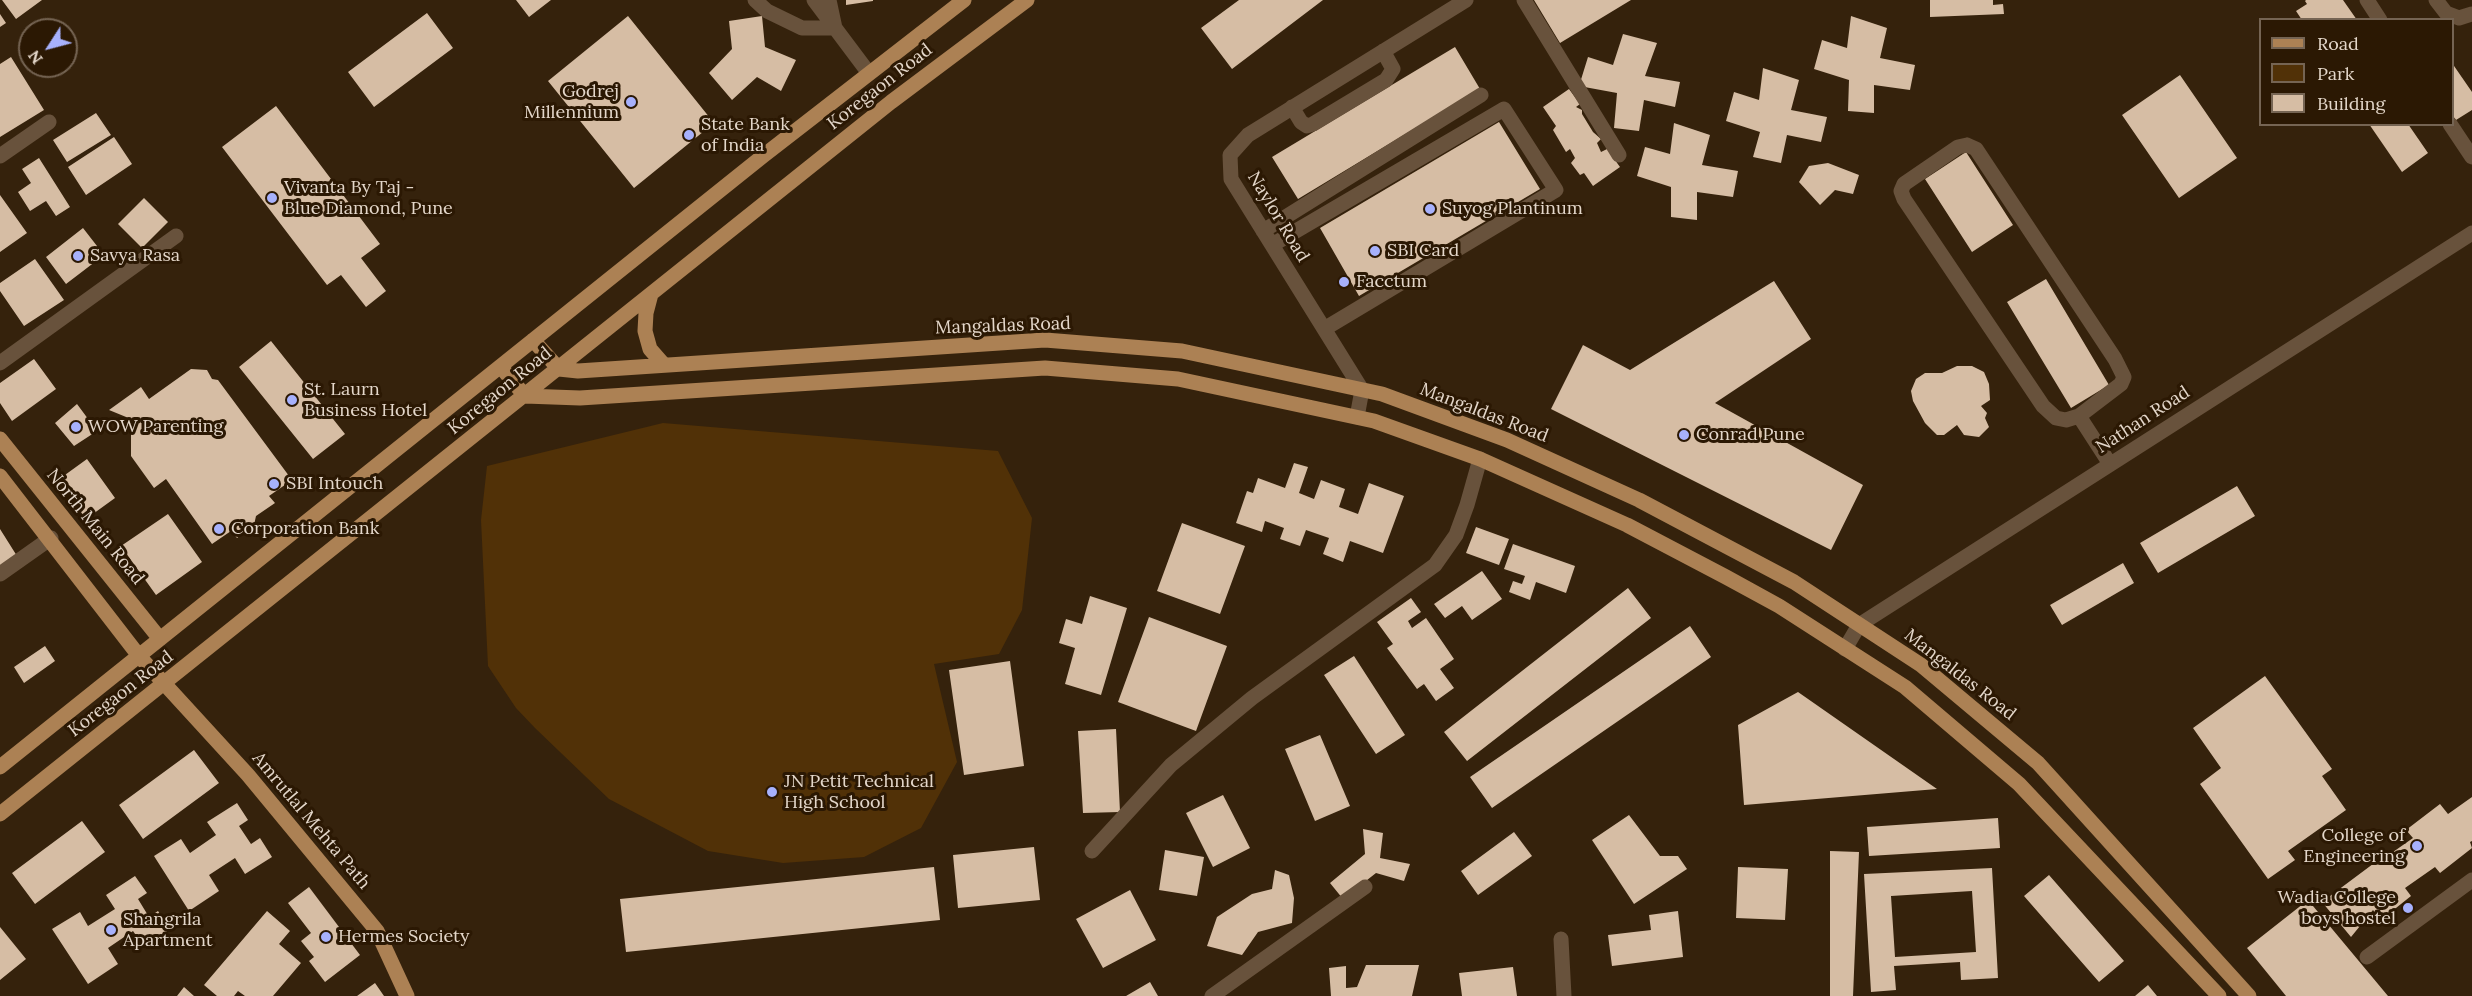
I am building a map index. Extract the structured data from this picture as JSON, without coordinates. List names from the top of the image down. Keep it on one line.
{"streets":{"main road":["Koregaon Road","Mangaldas Road","North Main Road","Amrutlal Mehta Path"],"street":["Naylor Road","Nathan Road"]},"crossings":[["Koregaon Road","Mangaldas Road"],["Koregaon Road","North Main Road"],["Koregaon Road","Amrutlal Mehta Path"],["Naylor Road","Mangaldas Road"],["Mangaldas Road","Nathan Road"]],"places":["Godrej Millennium","State Bank of India","Vivanta By Taj - Blue Diamond, Pune","Suyog Plantinum","SBI Card","Savya Rasa","Facctum","St. Laurn Business Hotel","WOW Parenting","Conrad Pune","SBI Intouch","Corporation Bank","JN Petit Technical High School","College of Engineering","Wadia College boys hostel","Shangrila Apartment","Hermes Society"],"legend":["Road","Park","Building"],"north":"bottom left"}
